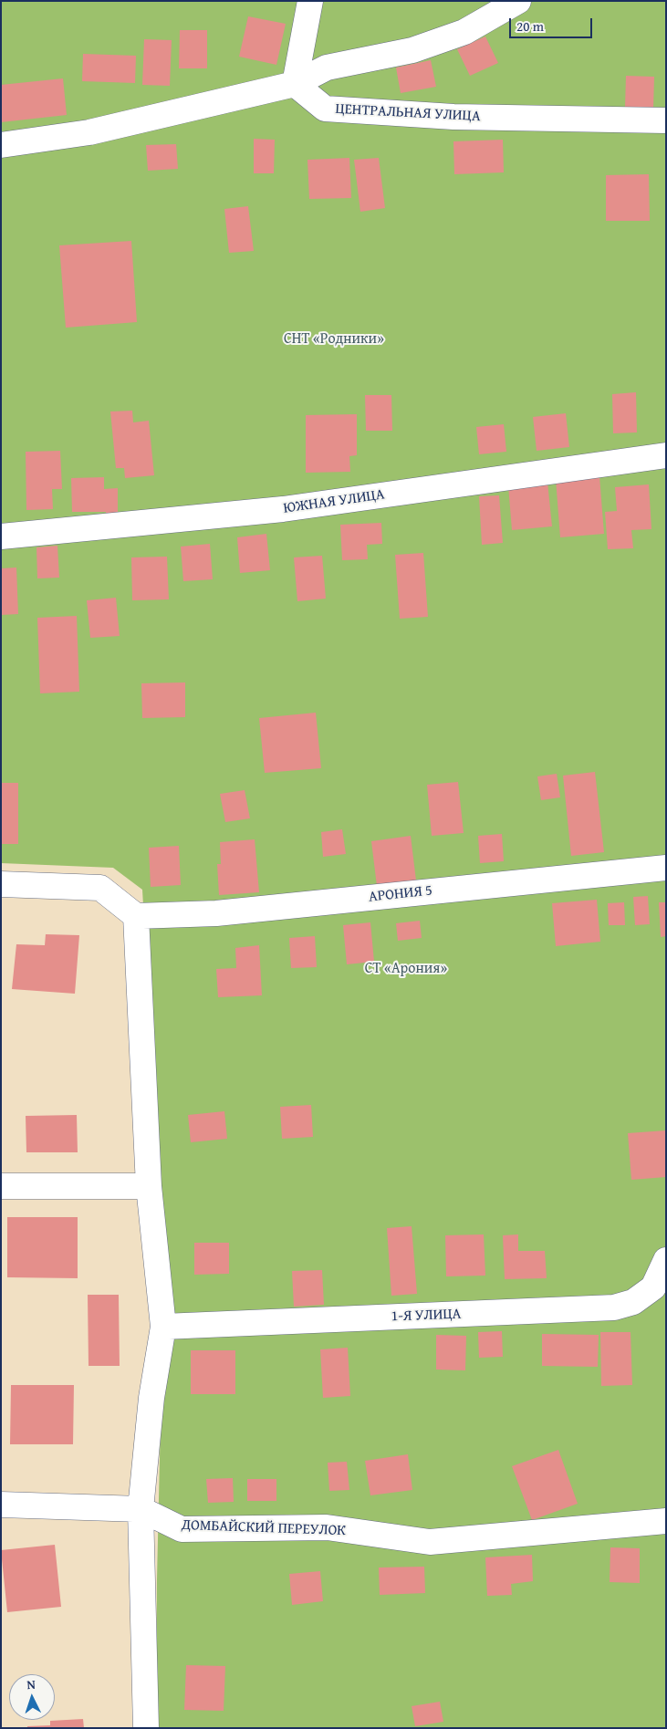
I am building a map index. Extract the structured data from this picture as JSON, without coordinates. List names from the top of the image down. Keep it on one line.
{"streets":{"street":["ЦЕНТРАЛЬНАЯ УЛИЦА","ЮЖНАЯ УЛИЦА","АРОНИЯ 5","1-Я УЛИЦА","ДОМБАЙСКИЙ ПЕРЕУЛОК"]},"parks":["СНТ «Родники»","СТ «Арония»"],"scale_bar":"20 m","north":"top"}
